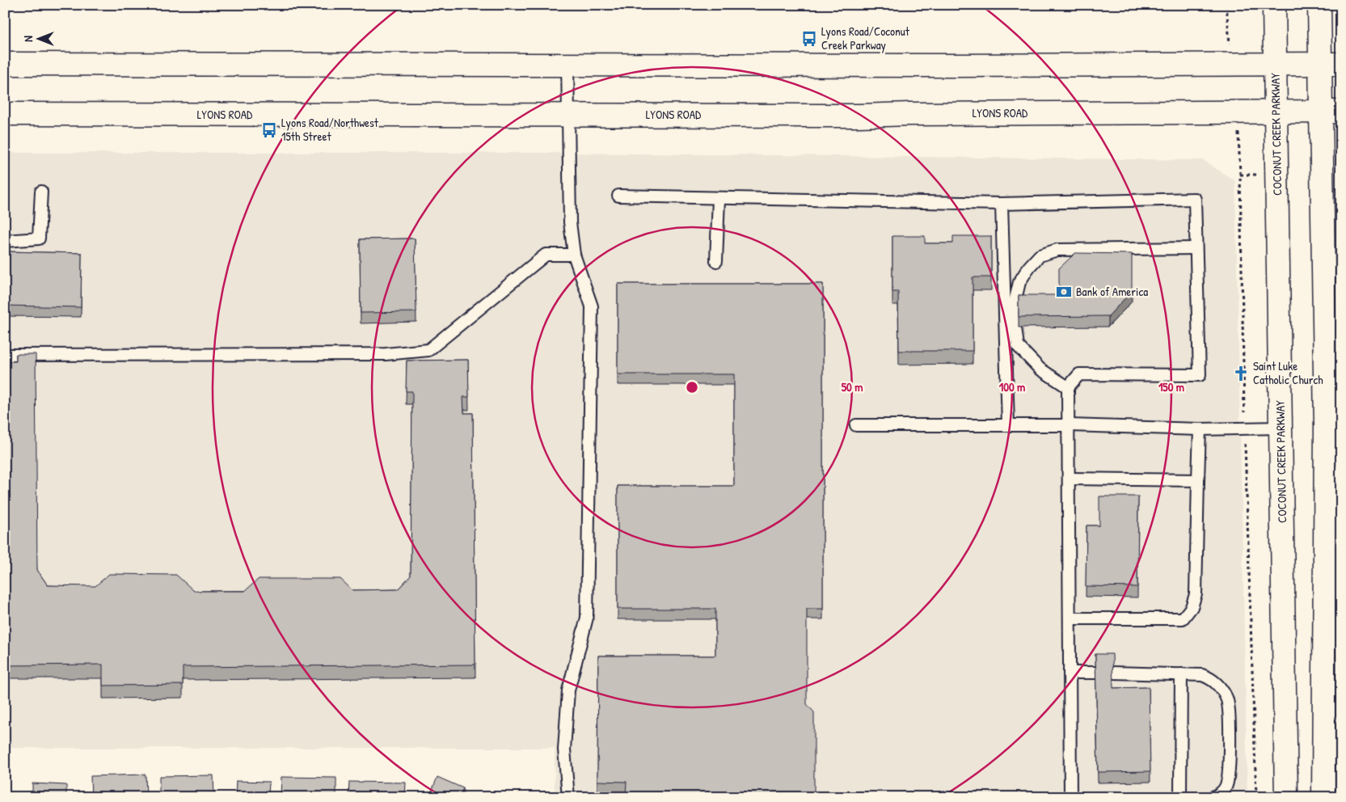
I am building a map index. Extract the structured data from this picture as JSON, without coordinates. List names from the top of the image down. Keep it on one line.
{"streets":{"main road":["LYONS ROAD","COCONUT CREEK PARKWAY"]},"crossings":[["LYONS ROAD","COCONUT CREEK PARKWAY"]],"places":{"bus stop":["Lyons Road/Coconut Creek Parkway","Lyons Road/Northwest 15th Street"],"bank":["Bank of America"],"church":["Saint Luke Catholic Church"]},"north":"left","rings":["50 m","100 m","150 m"]}
